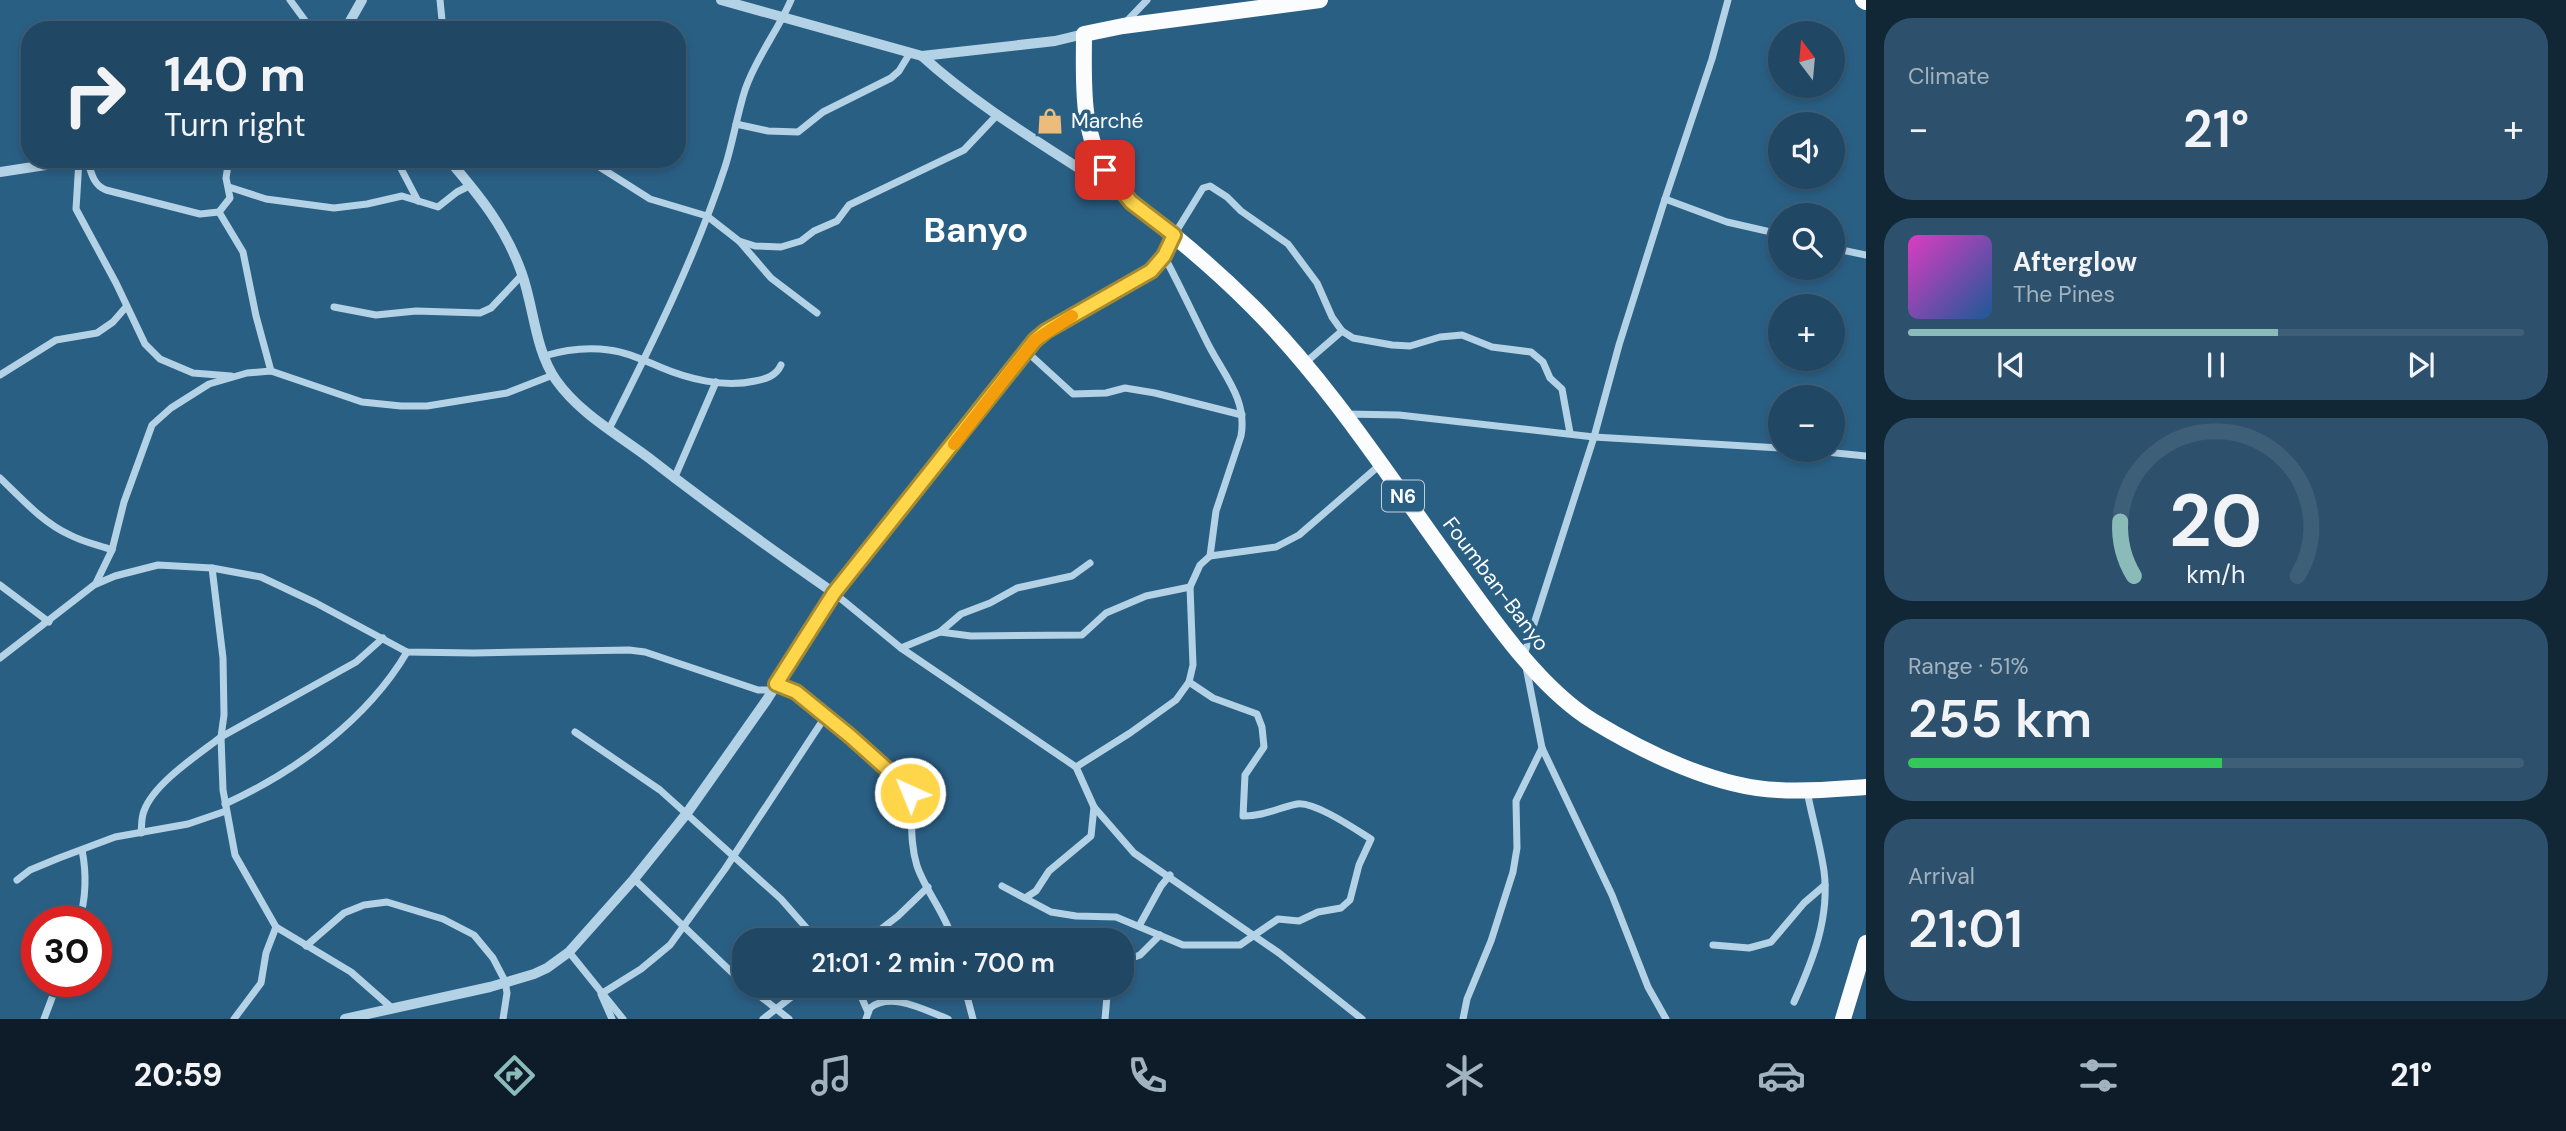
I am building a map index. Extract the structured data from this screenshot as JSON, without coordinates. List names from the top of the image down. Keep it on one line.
{"streets":{"highway":["N6","Foumban-Banyo"]},"districts":["Banyo"],"places":{"shop":["Marché"]},"north":"top","page":{"tile":["Climate",["Range · 51%","255 km"],["Arrival","21:01"]],"map_buttons":["+","−"],"turn":["140 m","Turn right"],"heat":["−","21°","+"],"song":["Afterglow","The Pines"],"limit":"30","trip":"21:01 · 2 min · 700 m","tabs":["20:59","21°"],"gauge":["20","km/h"]}}
